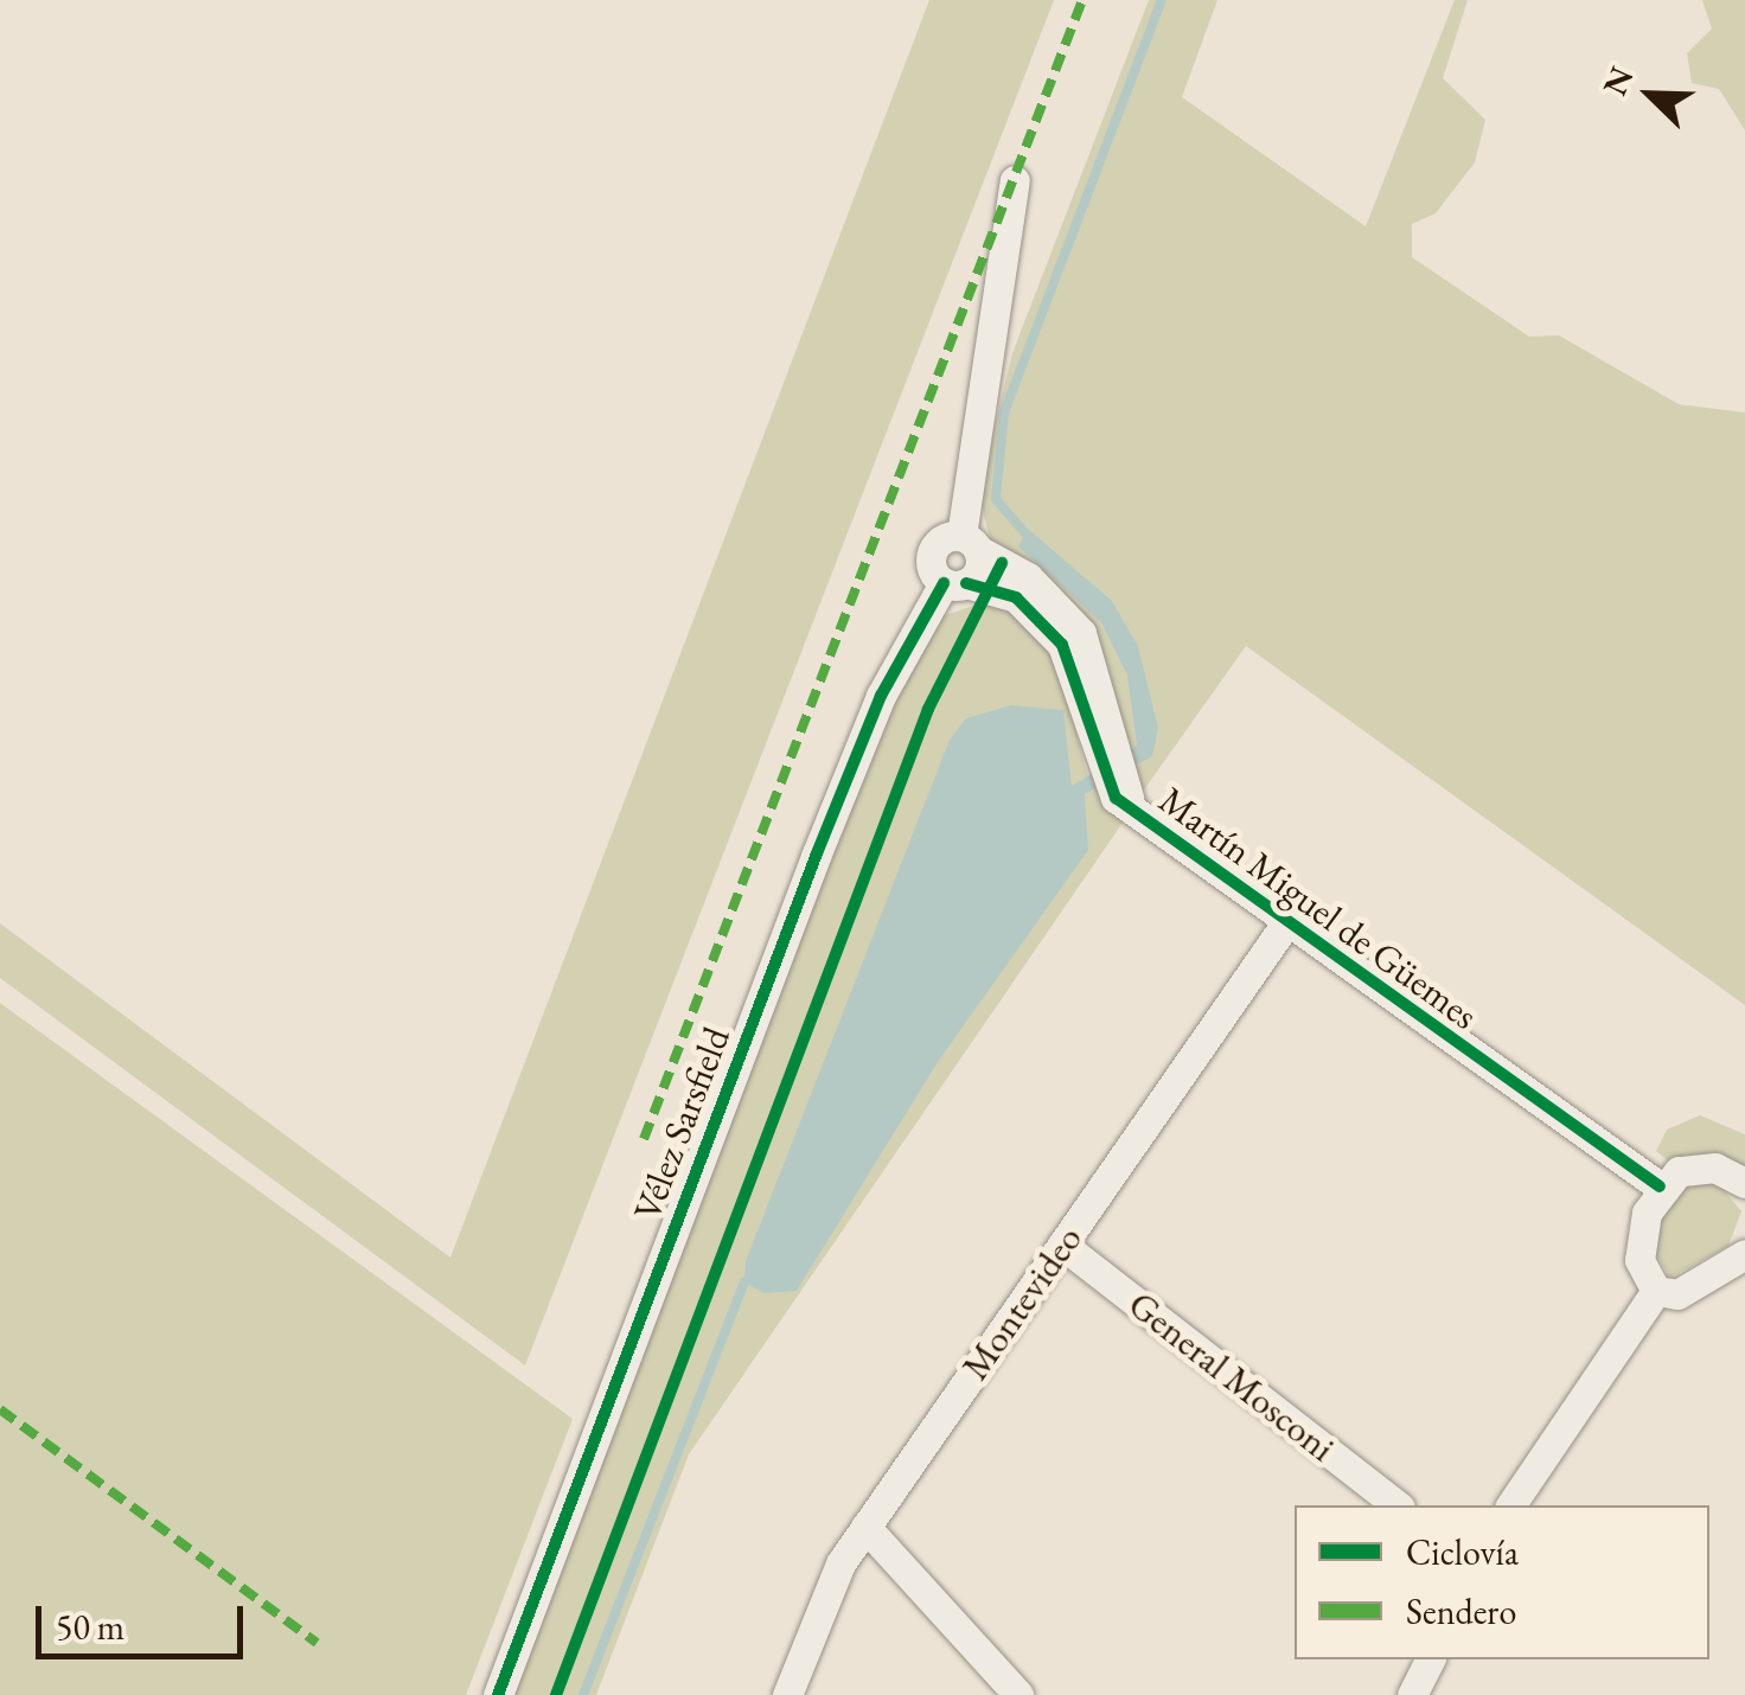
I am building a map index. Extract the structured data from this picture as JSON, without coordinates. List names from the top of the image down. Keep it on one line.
{"streets":{"street":["Martín Miguel de Güemes","Vélez Sarsfield","Montevideo","General Mosconi"]},"crossings":[["Martín Miguel de Güemes","Vélez Sarsfield"],["Martín Miguel de Güemes","Montevideo"],["Montevideo","General Mosconi"]],"legend":["Ciclovía","Sendero"],"scale_bar":"50 m","north":"top left"}
